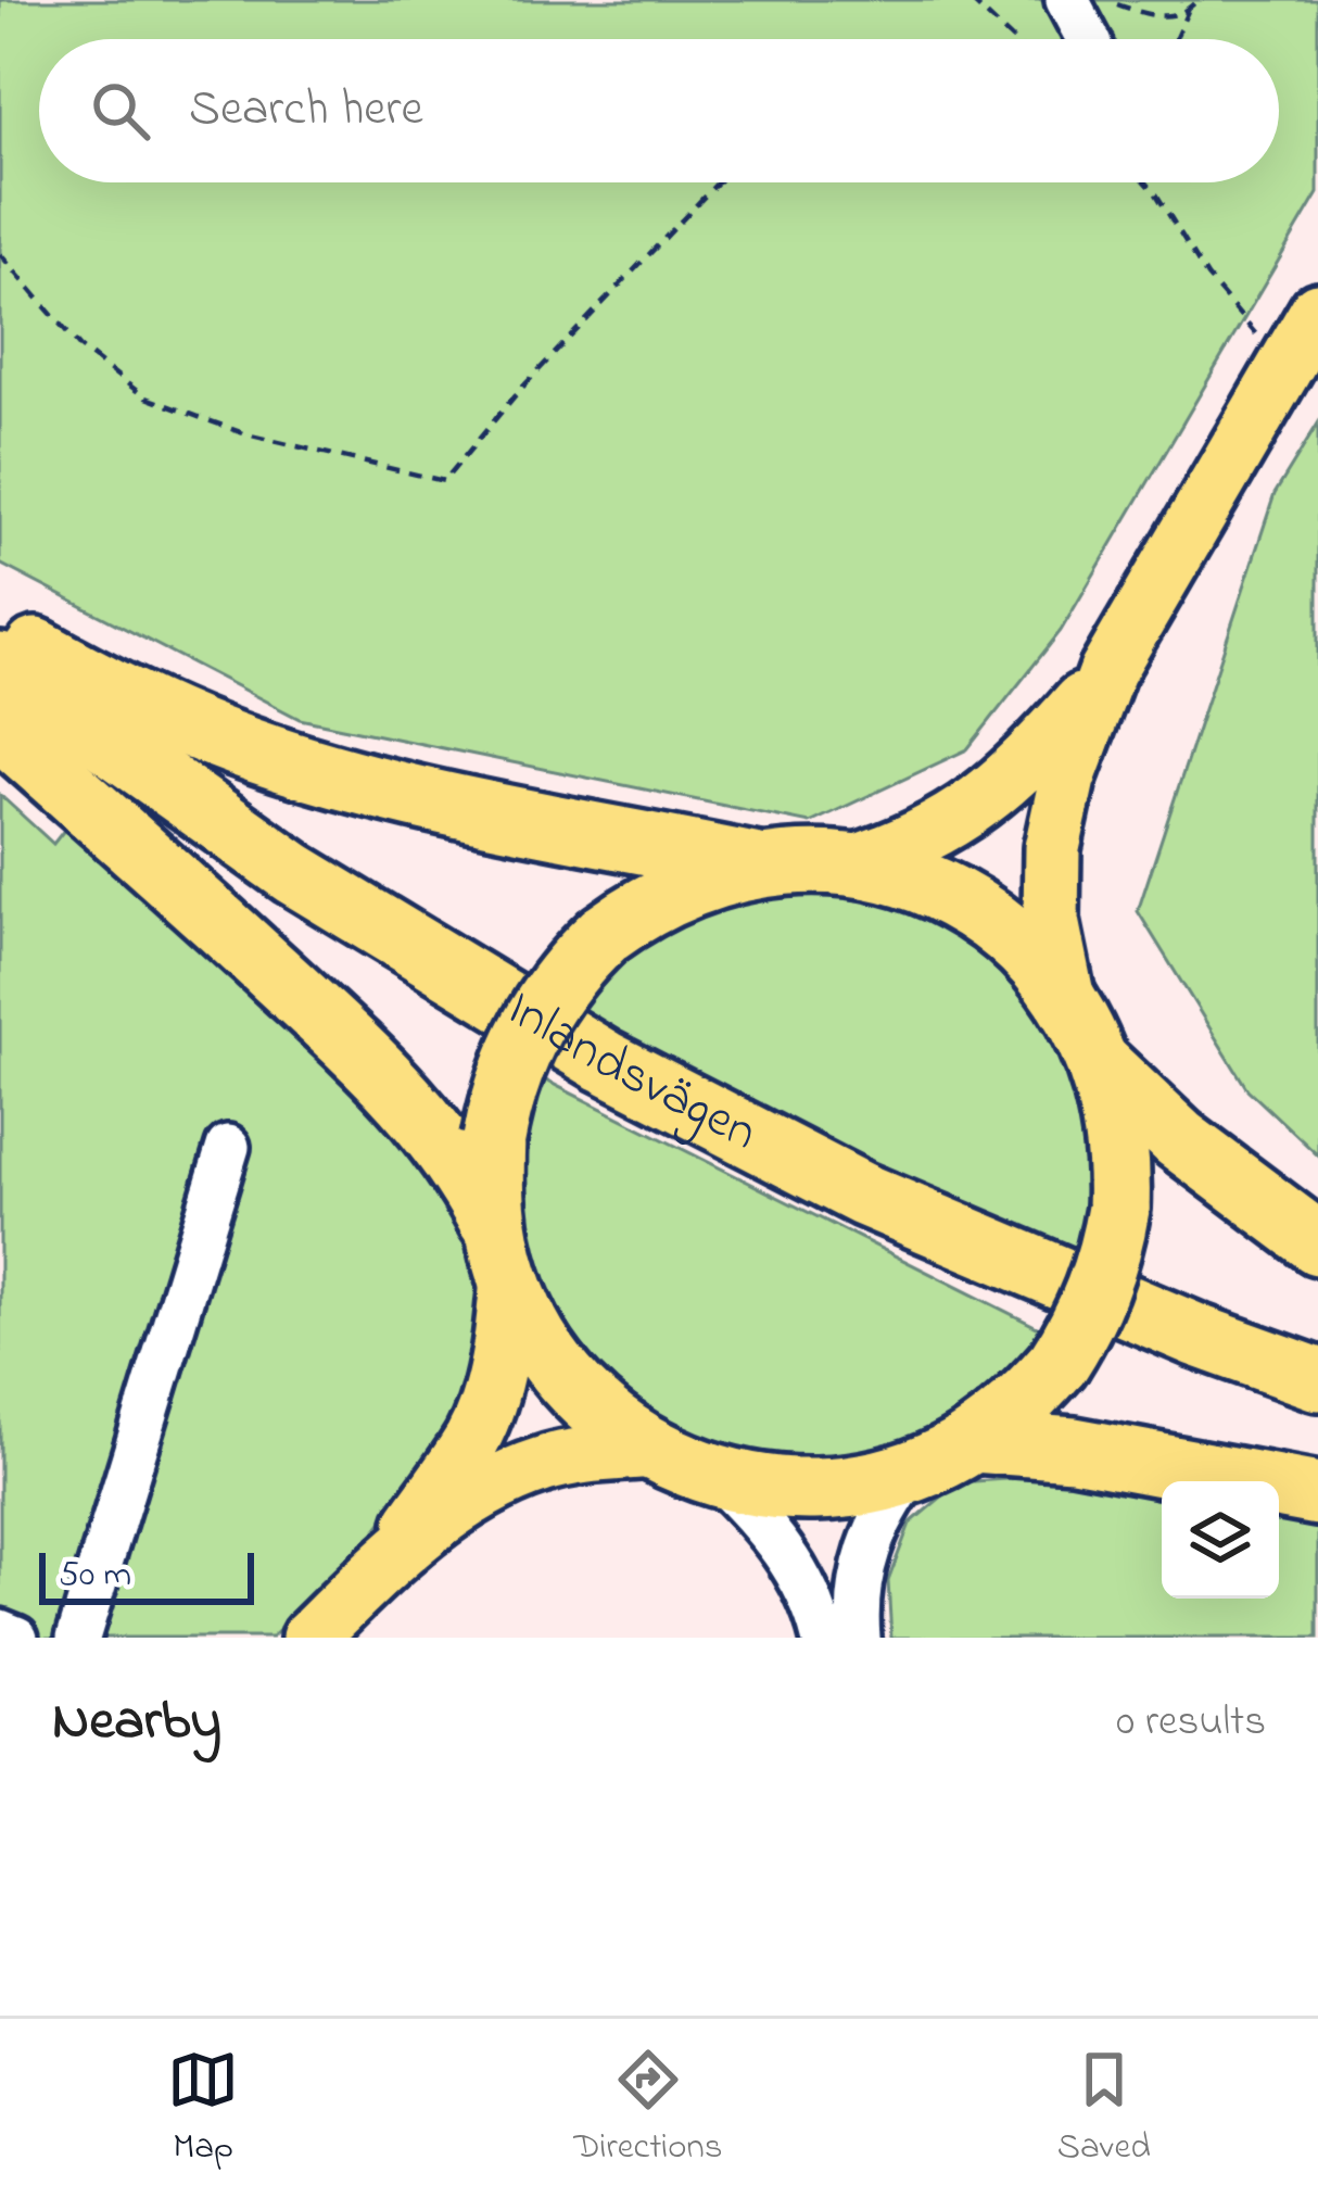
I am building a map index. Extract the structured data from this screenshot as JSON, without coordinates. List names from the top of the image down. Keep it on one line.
{"streets":{"highway":["Inlandsvägen"]},"scale_bar":"50 m","page":{"search":"Search here","scale":"50 m","heading":["Nearby","0 results"],"nav":["Map","Directions","Saved"]}}
